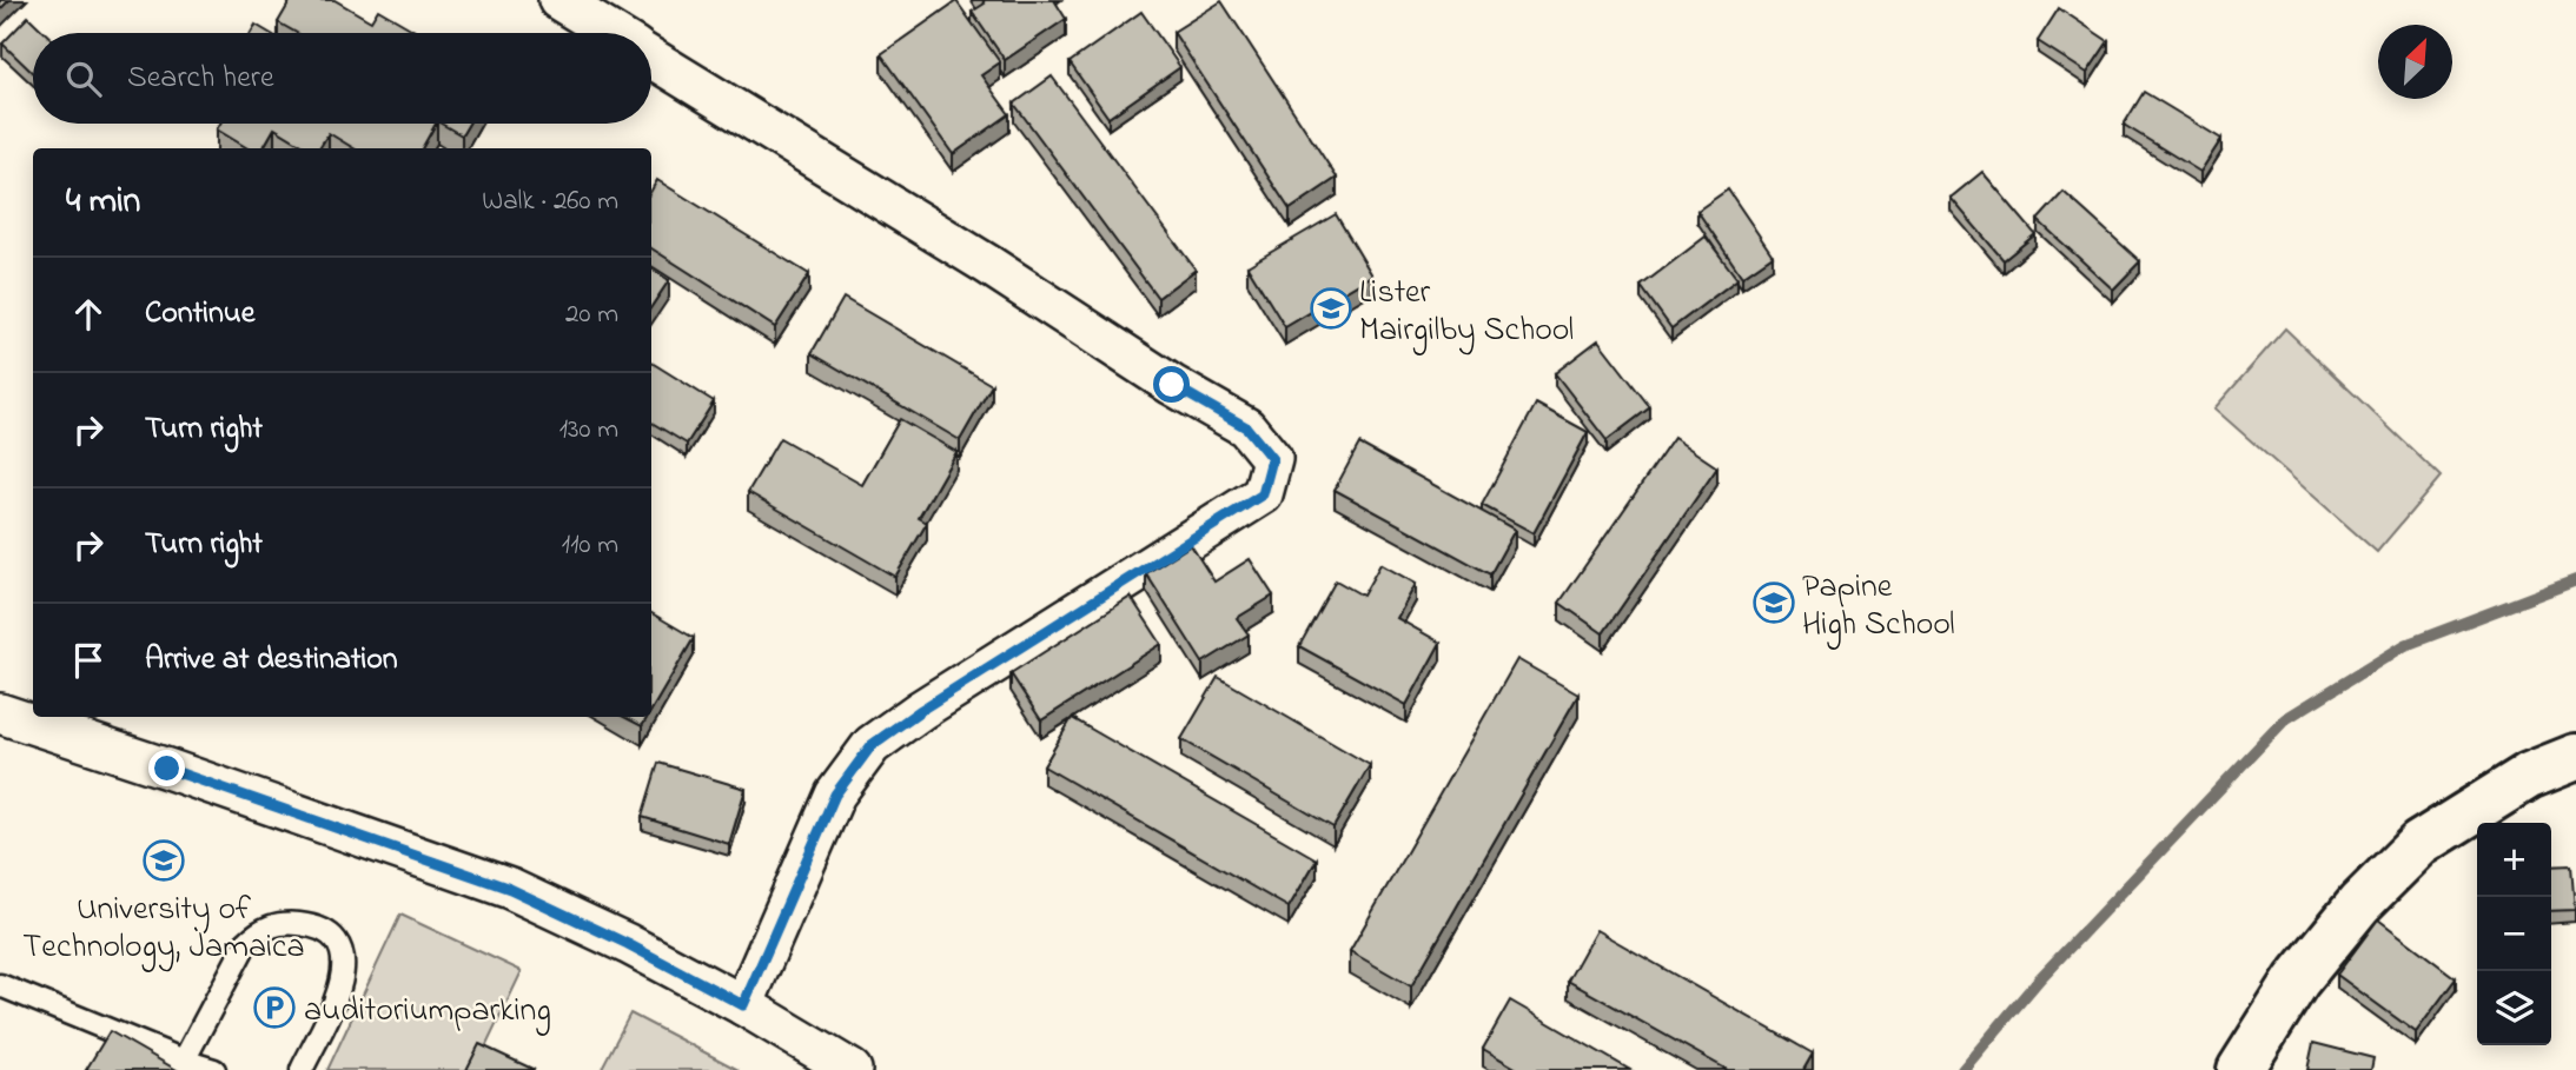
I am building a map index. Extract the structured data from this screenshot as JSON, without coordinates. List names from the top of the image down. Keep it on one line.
{"places":{"school or university":["Lister Mairgilby School","Papine High School","University of Technology, Jamaica"],"parking":["auditoriumparking"]},"north":"top right","page":{"search":"Search here","heading":["4 min","Walk · 260 m"],"list":[["Continue","20 m"],["Turn right","130 m"],["Turn right","110 m"],"Arrive at destination"],"map_buttons":["+","−"]}}
